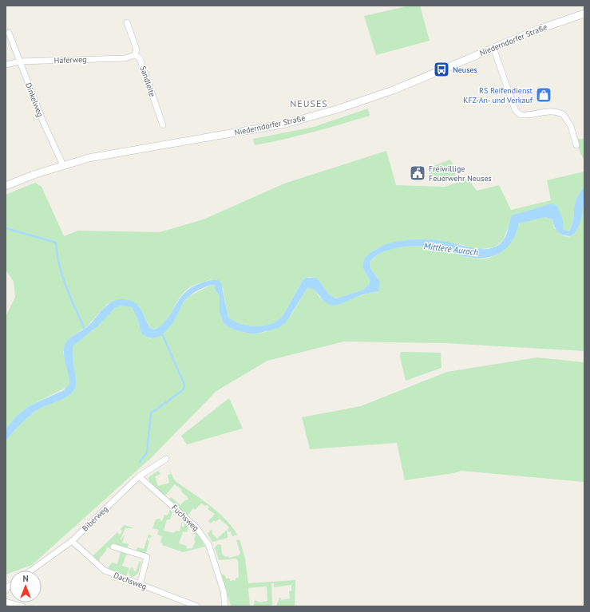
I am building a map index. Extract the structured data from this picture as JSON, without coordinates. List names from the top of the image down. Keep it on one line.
{"streets":{"main road":["Niederndorfer Straße"],"street":["Haferweg","Sandleite","Dinkelweg","Fuchsweg","Biberweg","Dachsweg"]},"crossings":[["Niederndorfer Straße","Dinkelweg"],["Haferweg","Sandleite"],["Haferweg","Dinkelweg"],["Fuchsweg","Biberweg"],["Biberweg","Dachsweg"]],"districts":["NEUSES"],"water":["Mittlere Aurach"],"places":{"bus stop":["Neuses"],"shop":["RS Reifendienst KFZ-An- und Verkauf"],"public building":["Freiwillige Feuerwehr Neuses"]},"north":"top"}
